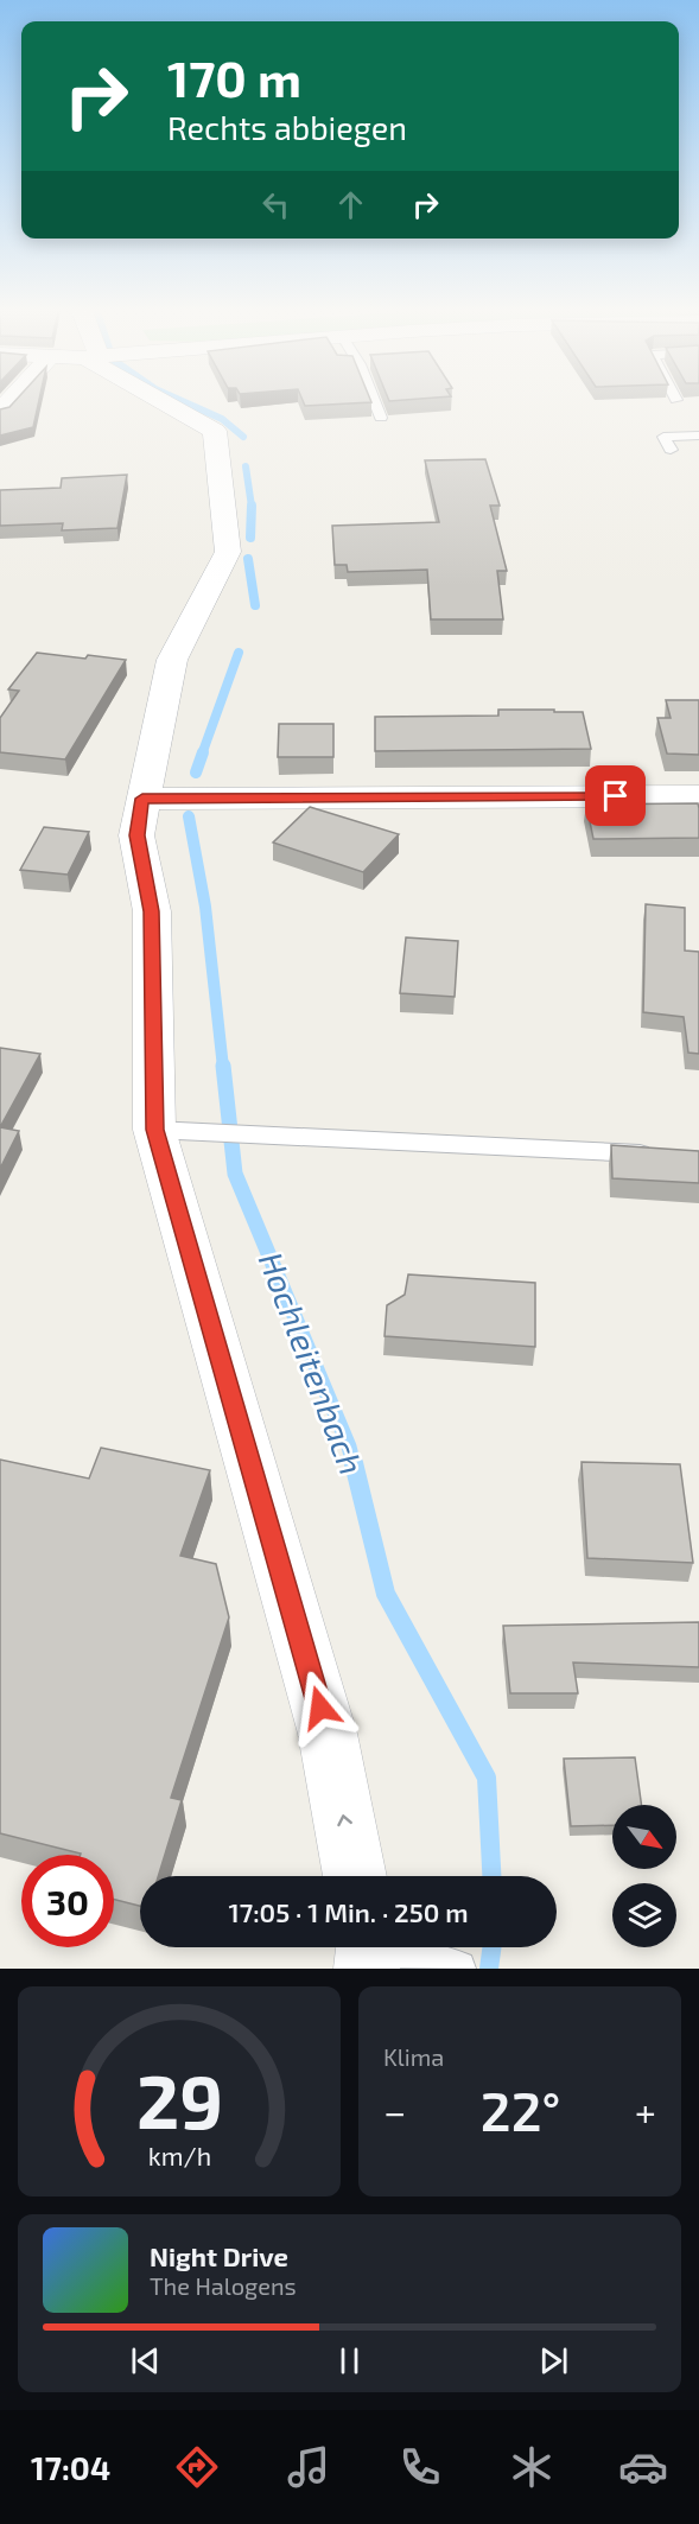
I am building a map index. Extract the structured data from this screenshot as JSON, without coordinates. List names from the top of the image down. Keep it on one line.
{"water":["Hochleitenbach"],"north":"bottom right","page":{"turn":["170 m","Rechts abbiegen"],"limit":"30","trip":"17:05 · 1 Min. · 250 m","tile":"Klima","heat":["−","22°","+"],"song":["Night Drive","The Halogens"],"tabs":"17:04","gauge":["29","km/h"]}}
